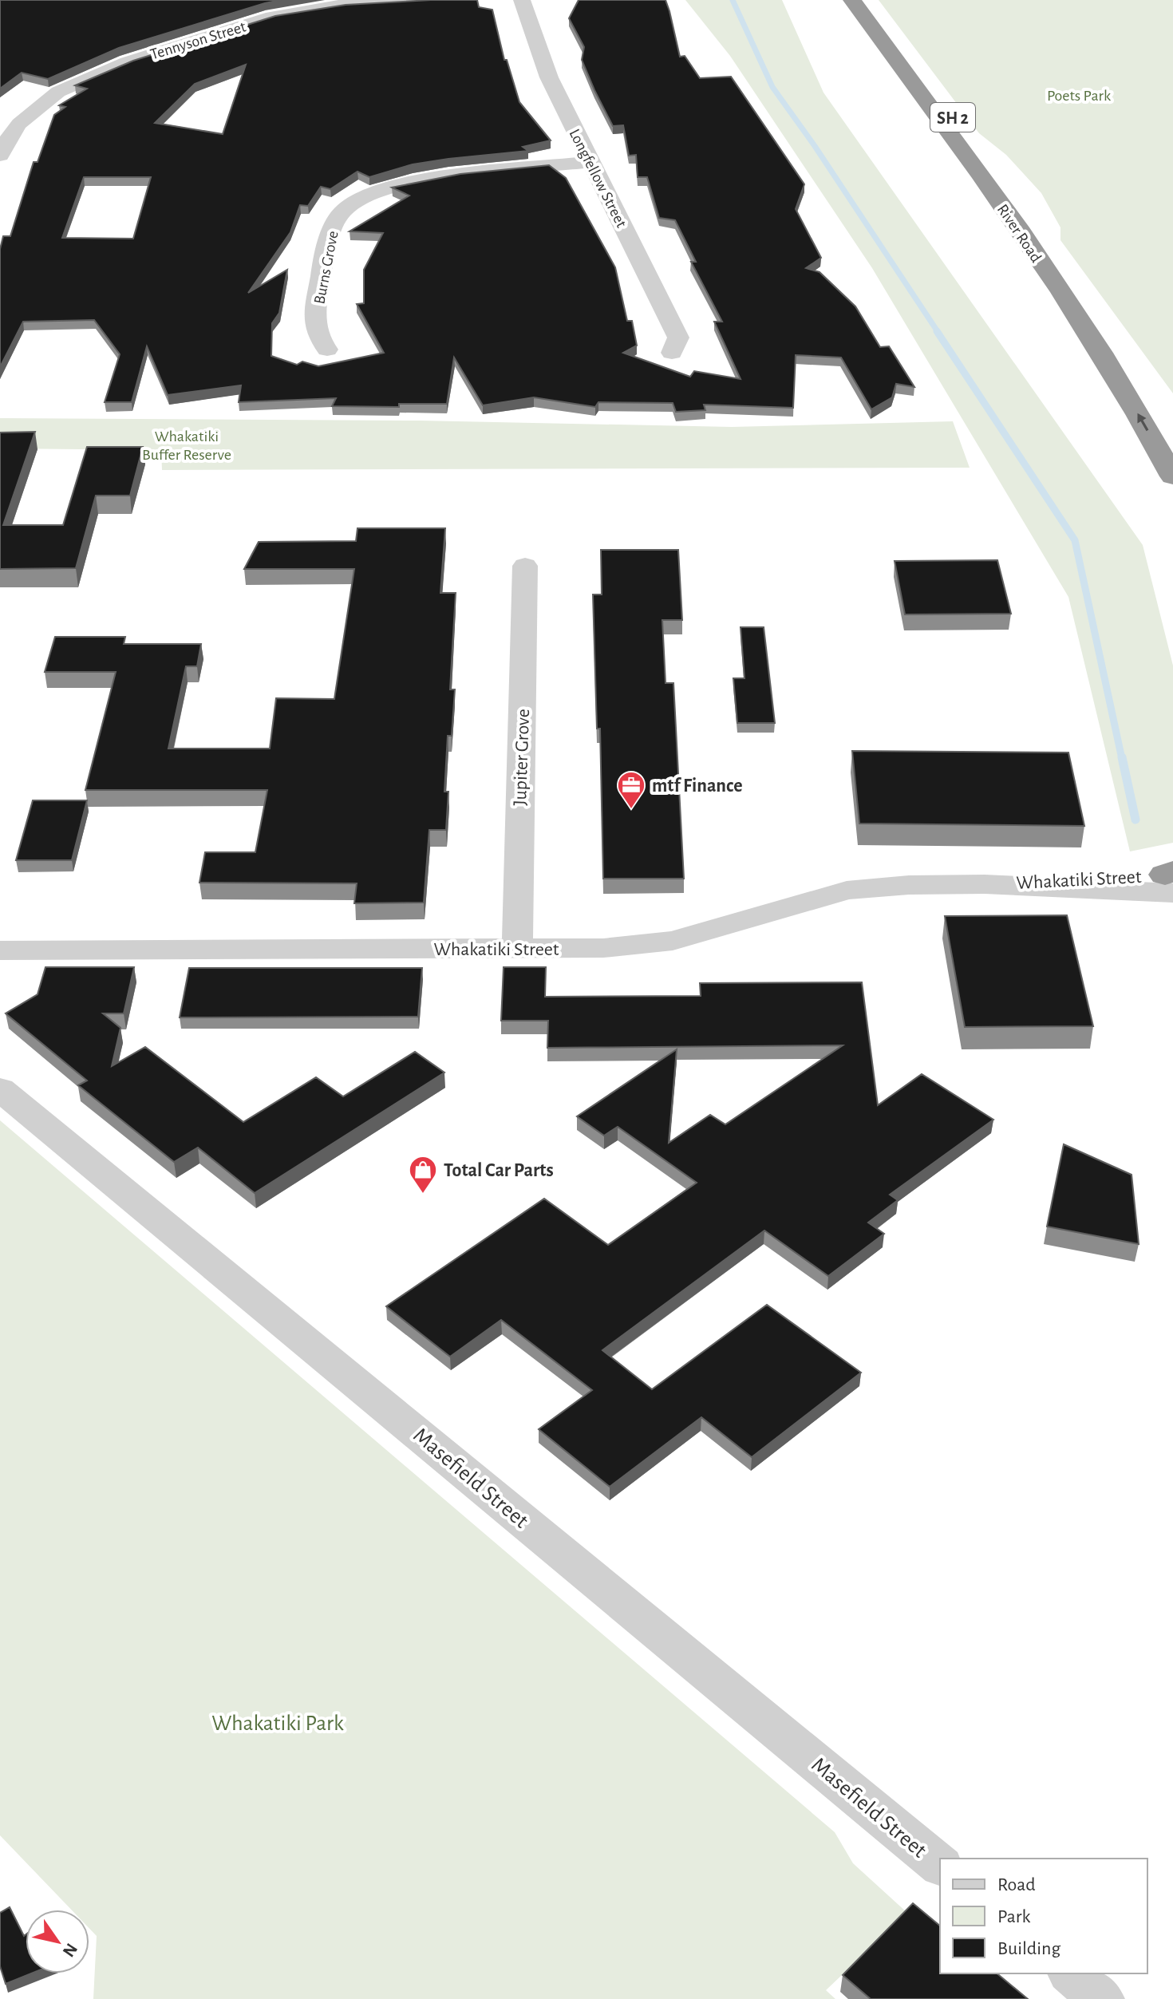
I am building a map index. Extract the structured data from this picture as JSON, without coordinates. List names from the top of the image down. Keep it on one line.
{"streets":{"highway":["SH 2","River Road"],"street":["Tennyson Street","Longfellow Street","Burns Grove","Jupiter Grove","Whakatiki Street","Masefield Street"]},"crossings":[["Longfellow Street","Burns Grove"],["Jupiter Grove","Whakatiki Street"]],"parks":["Poets Park","Whakatiki Buffer Reserve","Whakatiki Park"],"places":{"office":["mtf Finance"],"shop":["Total Car Parts"]},"legend":["Road","Park","Building"],"north":"bottom right"}
